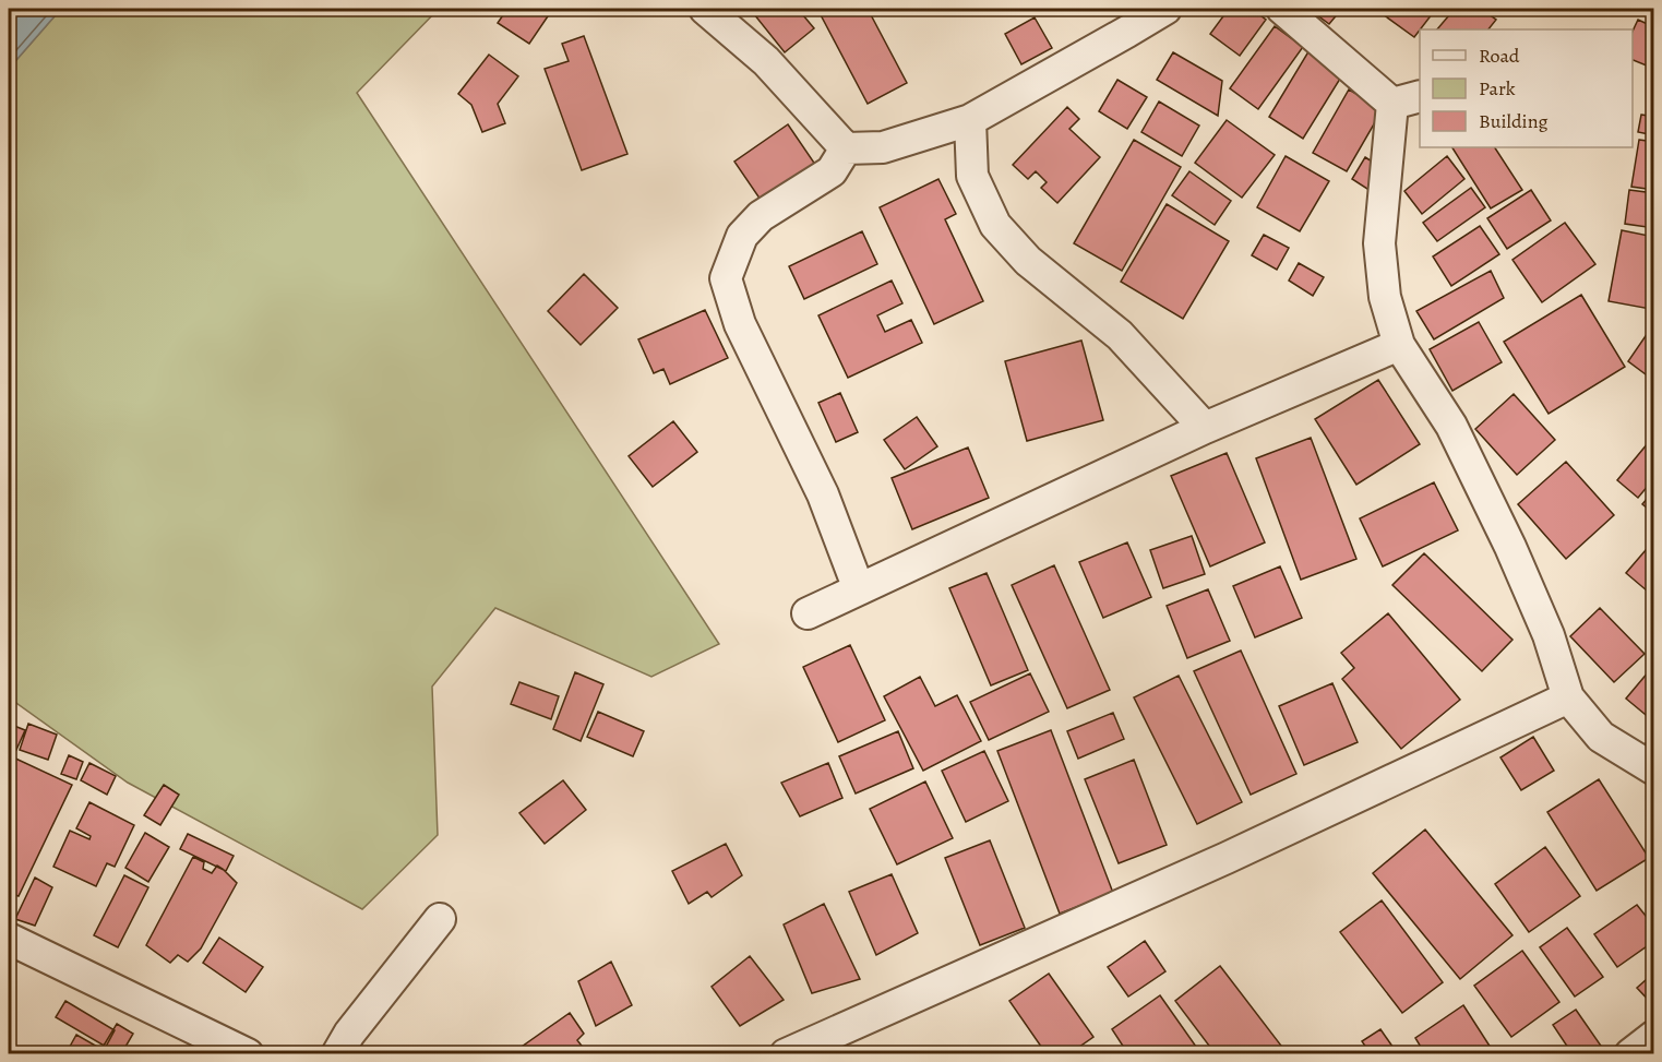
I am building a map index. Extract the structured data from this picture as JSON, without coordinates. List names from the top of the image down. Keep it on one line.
{"legend":["Road","Park","Building"]}
